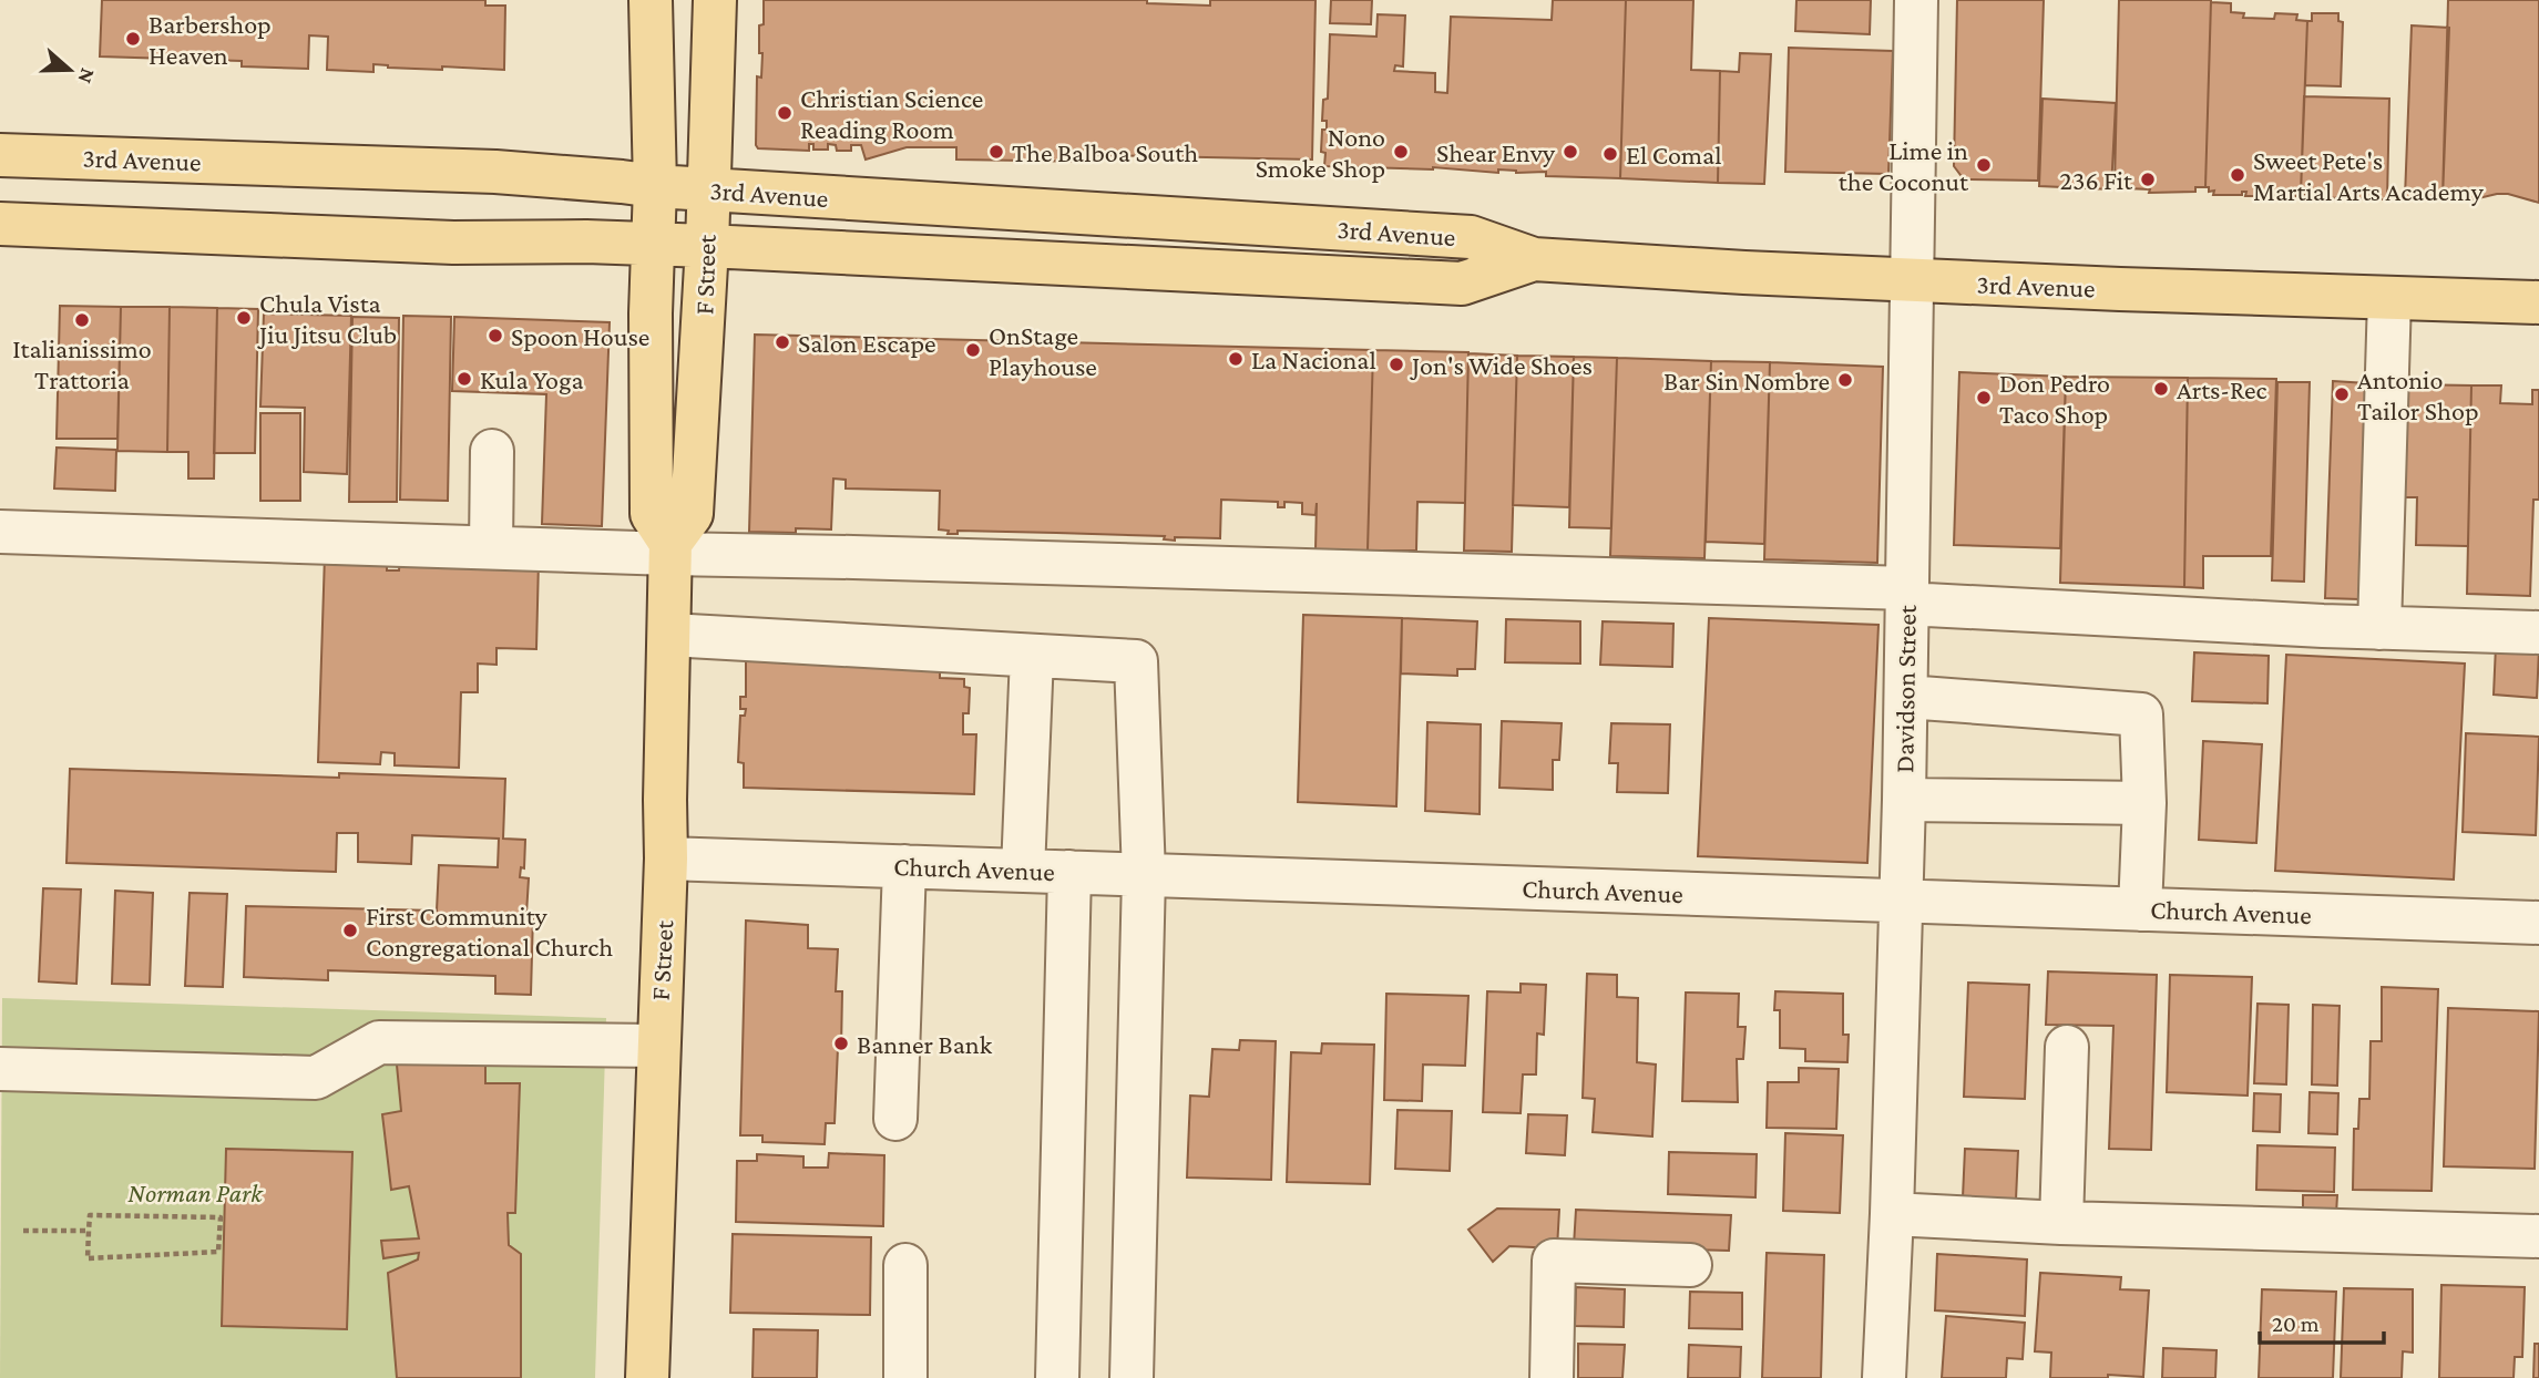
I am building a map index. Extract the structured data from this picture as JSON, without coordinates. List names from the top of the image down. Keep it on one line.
{"streets":{"main road":["3rd Avenue","F Street"],"street":["Davidson Street","Church Avenue"]},"crossings":[["3rd Avenue","F Street"],["3rd Avenue","Davidson Street"],["F Street","Church Avenue"],["Davidson Street","Church Avenue"]],"parks":["Norman Park"],"places":["Barbershop Heaven","Christian Science Reading Room","The Balboa South","Nono Smoke Shop","Shear Envy","El Comal","Lime in the Coconut","Sweet Pete's Martial Arts Academy","236 Fit","Chula Vista Jiu Jitsu Club","Italianissimo Trattoria","Spoon House","Salon Escape","OnStage Playhouse","La Nacional","Jon's Wide Shoes","Kula Yoga","Bar Sin Nombre","Arts-Rec","Antonio Tailor Shop","Don Pedro Taco Shop","First Community Congregational Church","Banner Bank"],"scale_bar":"20 m","north":"right"}
